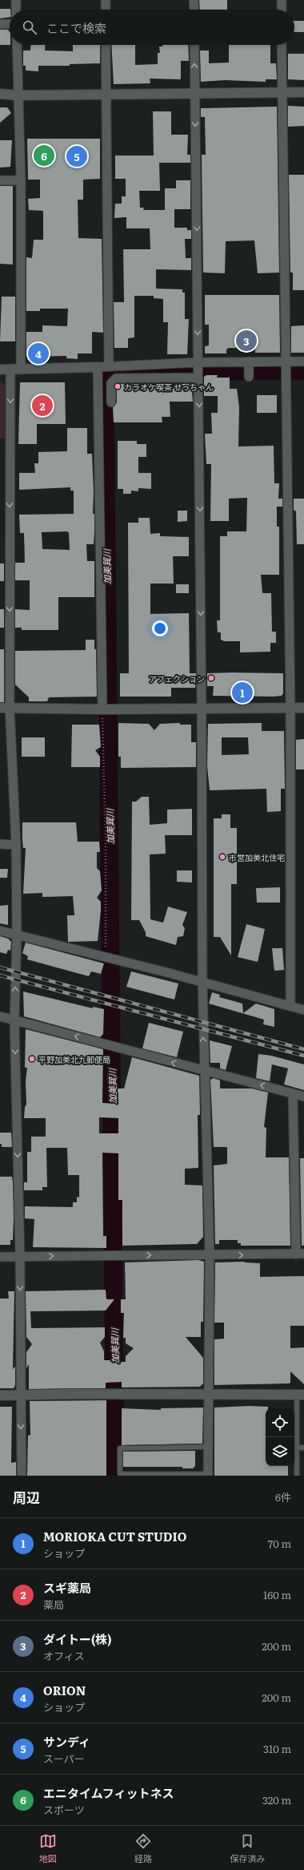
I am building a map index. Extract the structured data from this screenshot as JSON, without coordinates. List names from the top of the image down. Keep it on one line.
{"water":["加美巽川"],"places":["カラオケ喫茶 せっちゃん","アフェクション","市営加美北住宅","平野加美北九郵便局"],"page":{"search":"ここで検索","pins":["6","5","3","4","2","1"],"heading":["周辺","6件"],"list":[{"mark":"1","name":"MORIOKA CUT STUDIO","note":"ショップ","value":"70 m"},{"mark":"2","name":"スギ薬局","note":"薬局","value":"160 m"},{"mark":"3","name":"ダイトー(株)","note":"オフィス","value":"200 m"},{"mark":"4","name":"ORION","note":"ショップ","value":"200 m"},{"mark":"5","name":"サンディ","note":"スーパー","value":"310 m"},{"mark":"6","name":"エニタイムフィットネス","note":"スポーツ","value":"320 m"}],"nav":["地図","経路","保存済み"]}}
